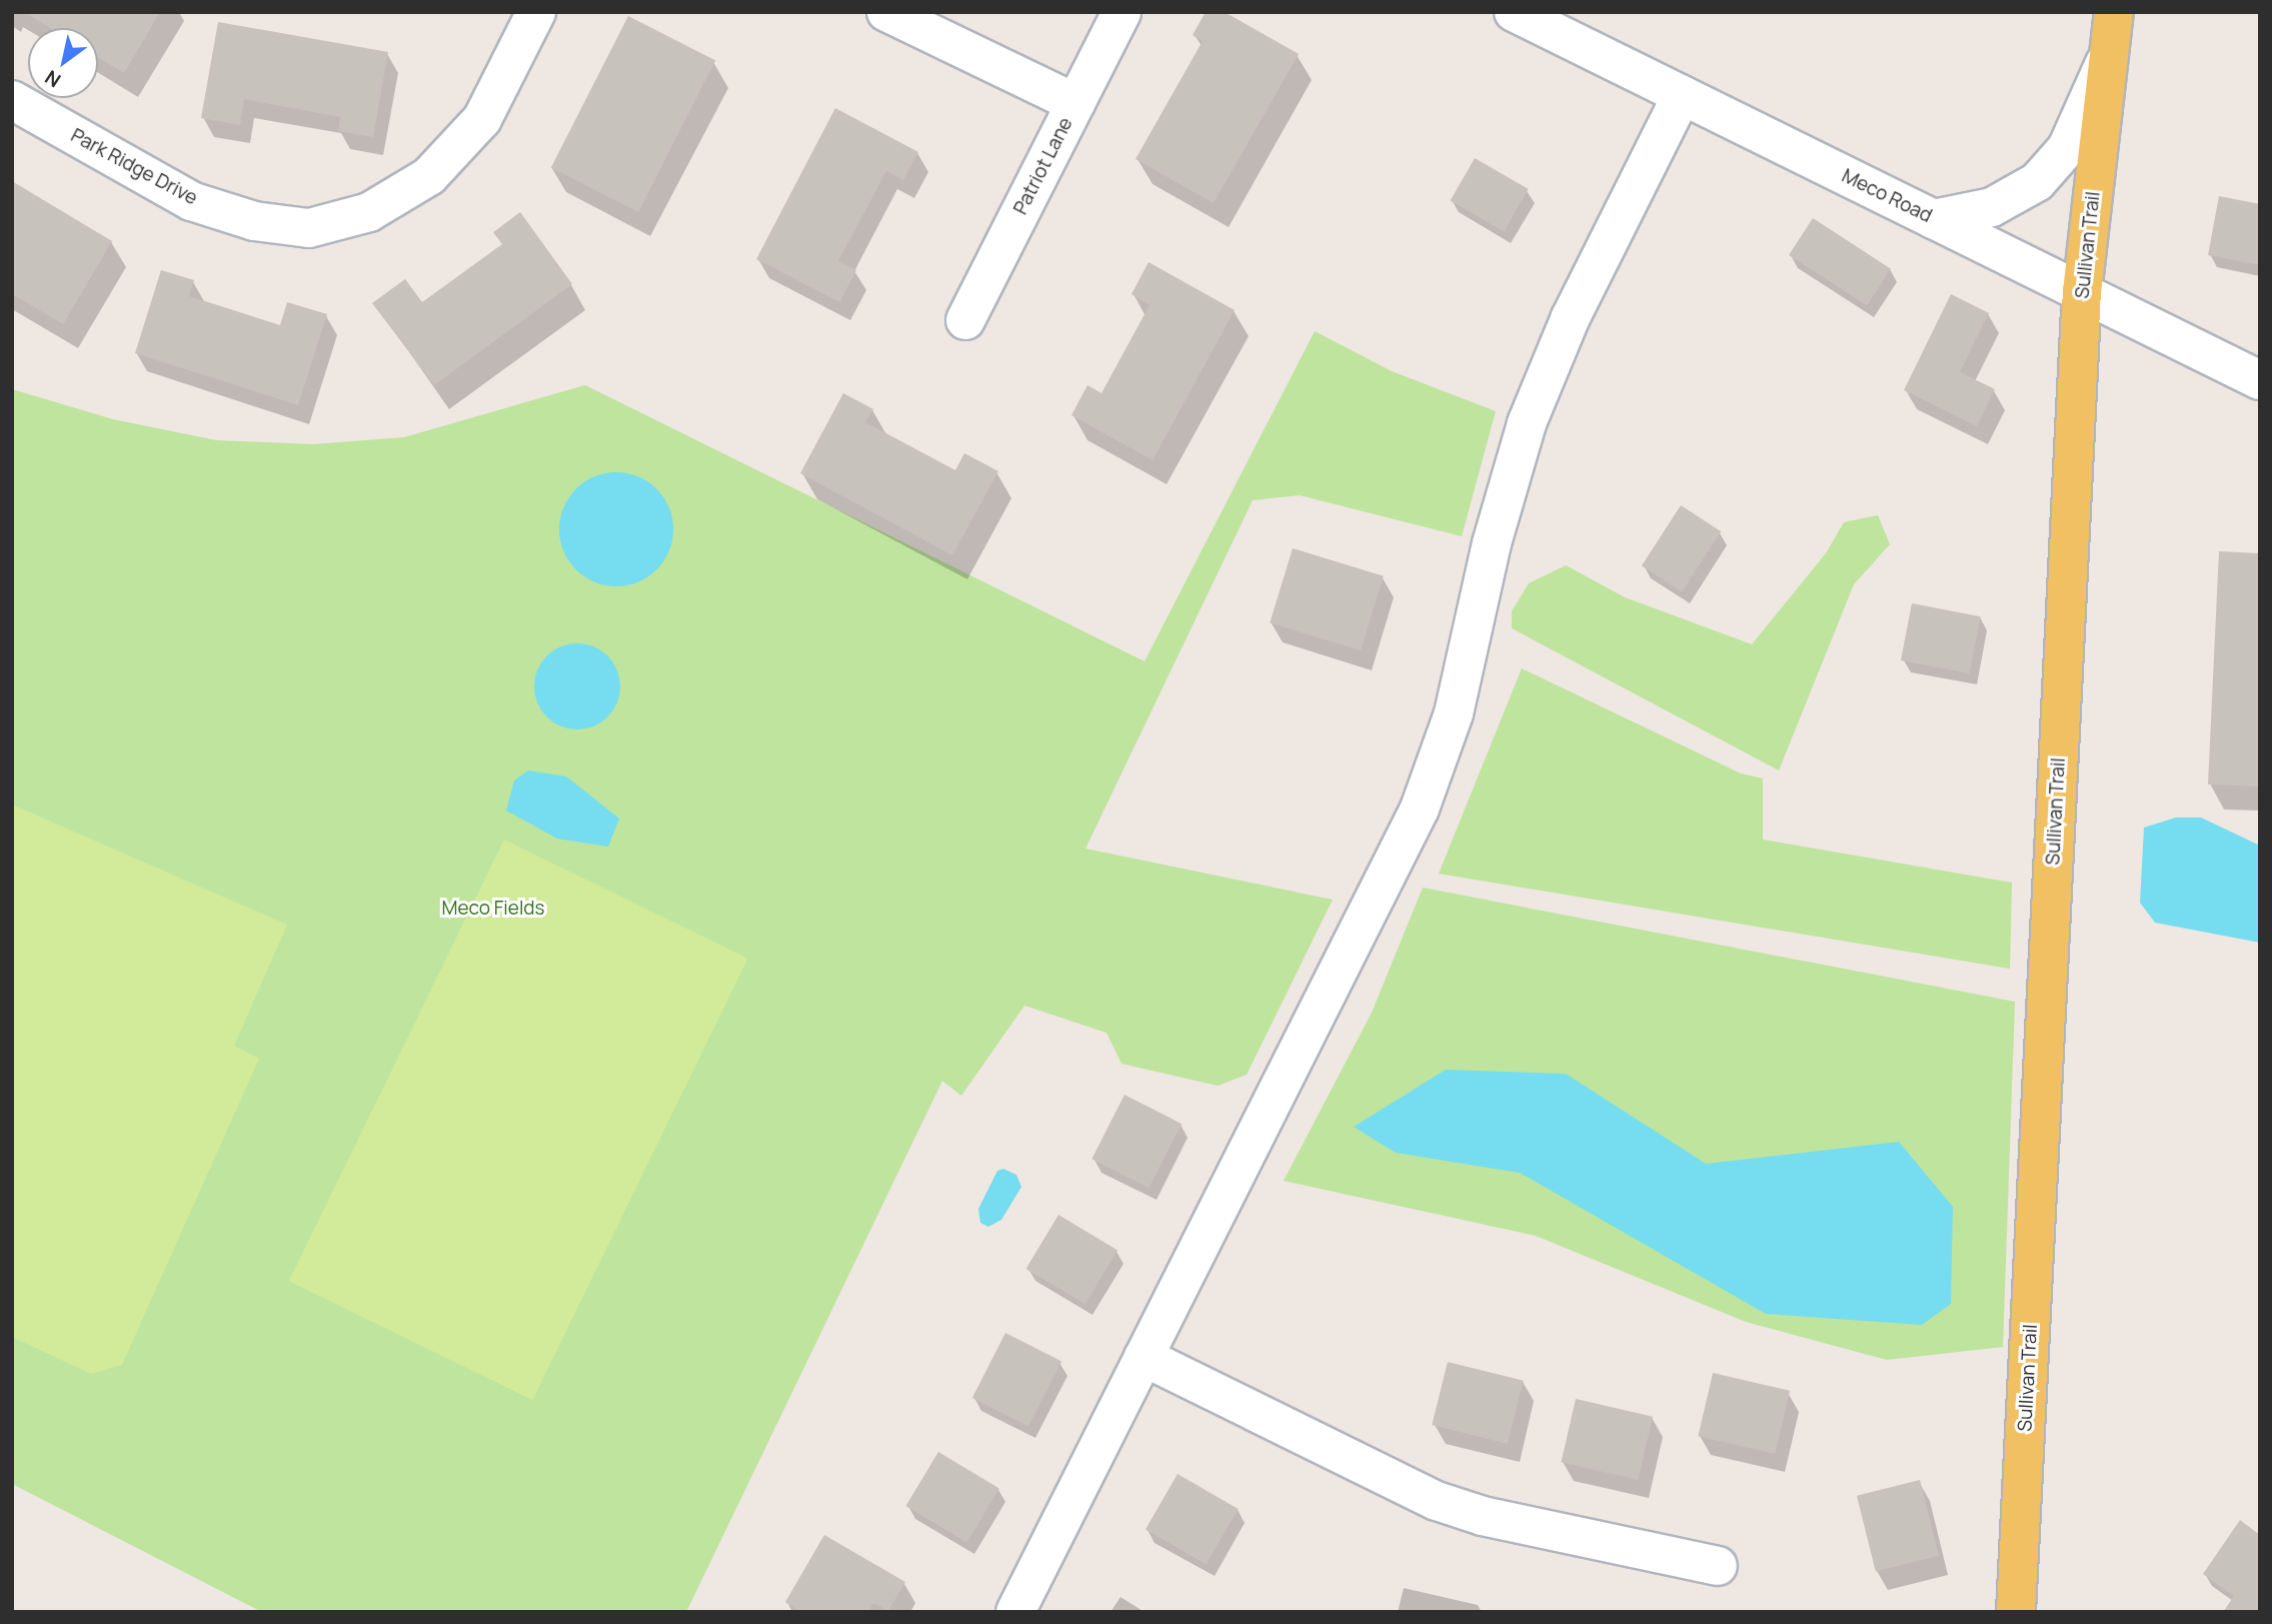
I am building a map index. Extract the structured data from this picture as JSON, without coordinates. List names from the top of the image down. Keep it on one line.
{"streets":{"main road":["Sullivan Trail"],"street":["Patriot Lane","Park Ridge Drive","Meco Road"]},"crossings":[["Meco Road","Sullivan Trail"]],"parks":["Meco Fields"],"north":"bottom left"}
